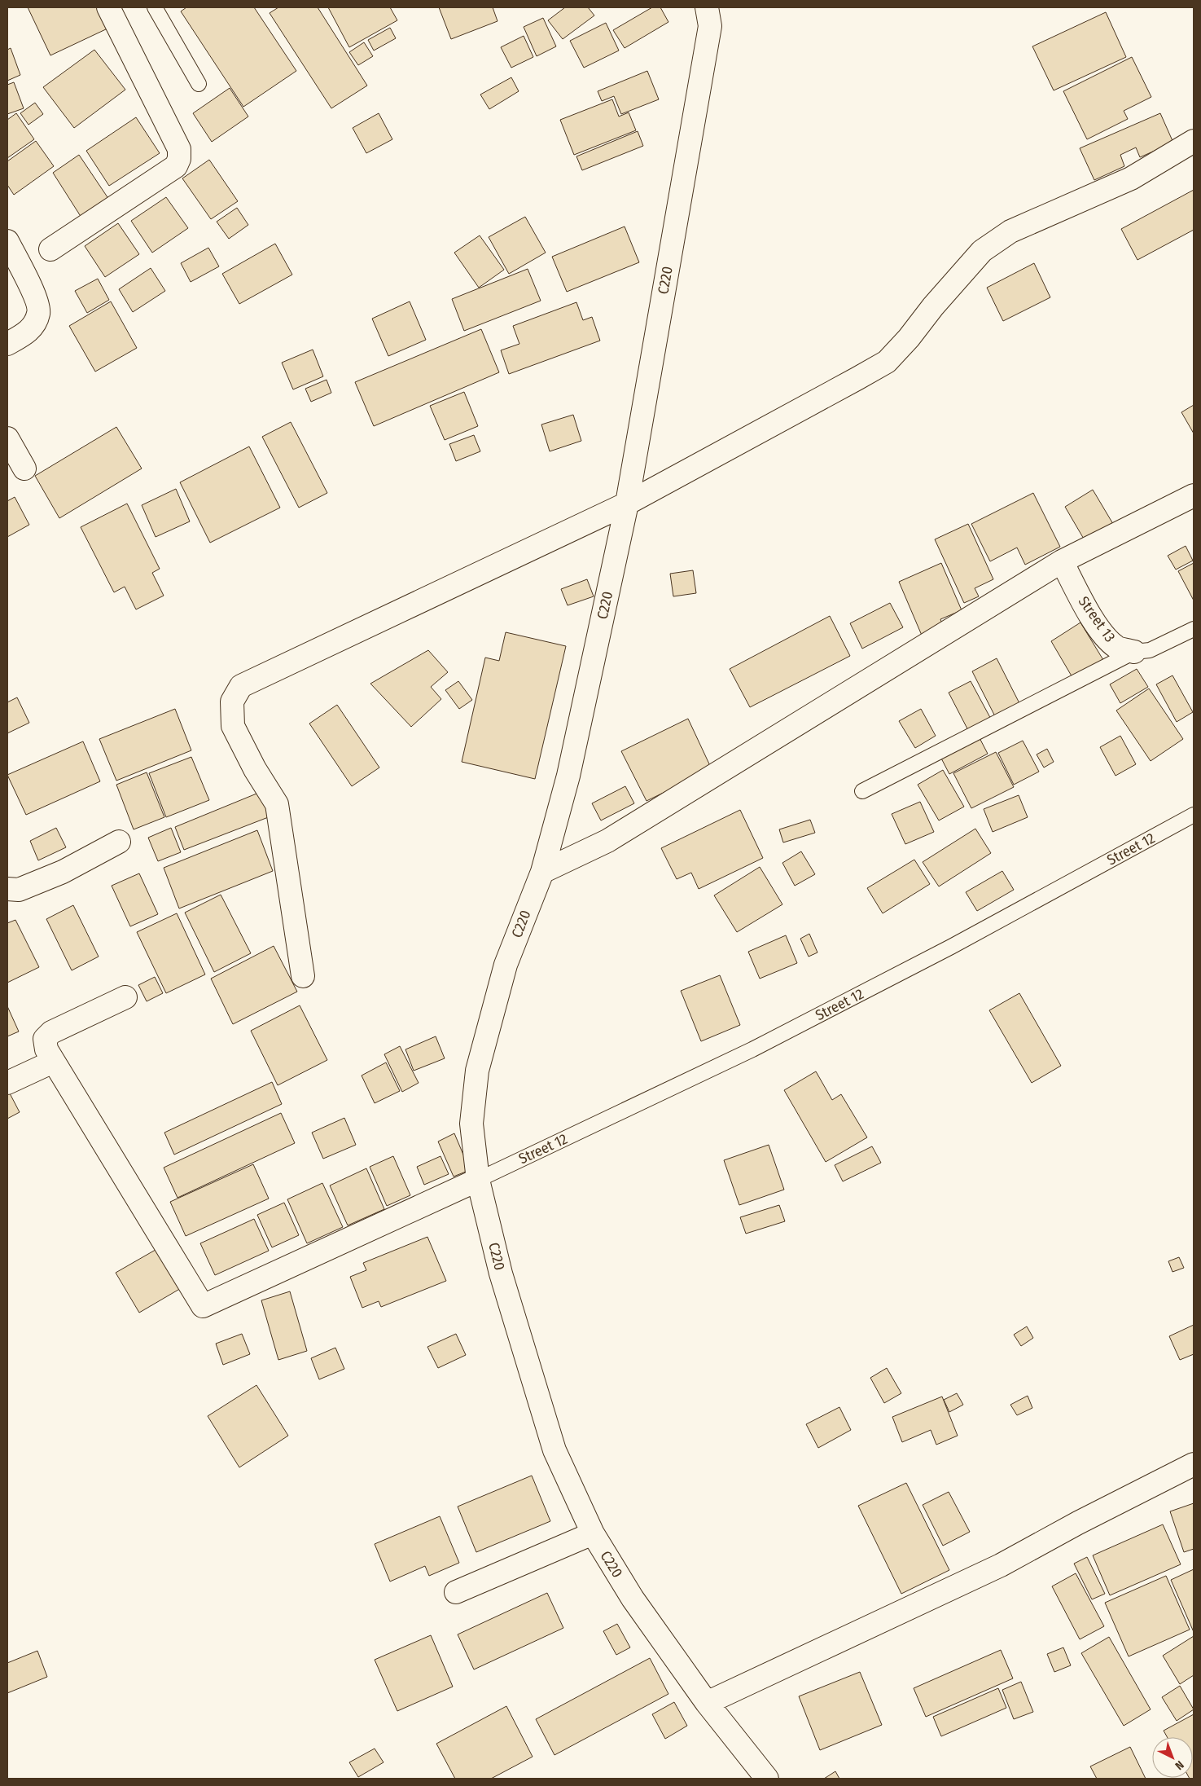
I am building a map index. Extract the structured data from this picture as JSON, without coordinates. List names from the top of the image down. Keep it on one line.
{"streets":{"street":["C220","Street 13"],"lane":["Street 12"]},"crossings":[["C220","Street 12"]],"north":"bottom right"}
